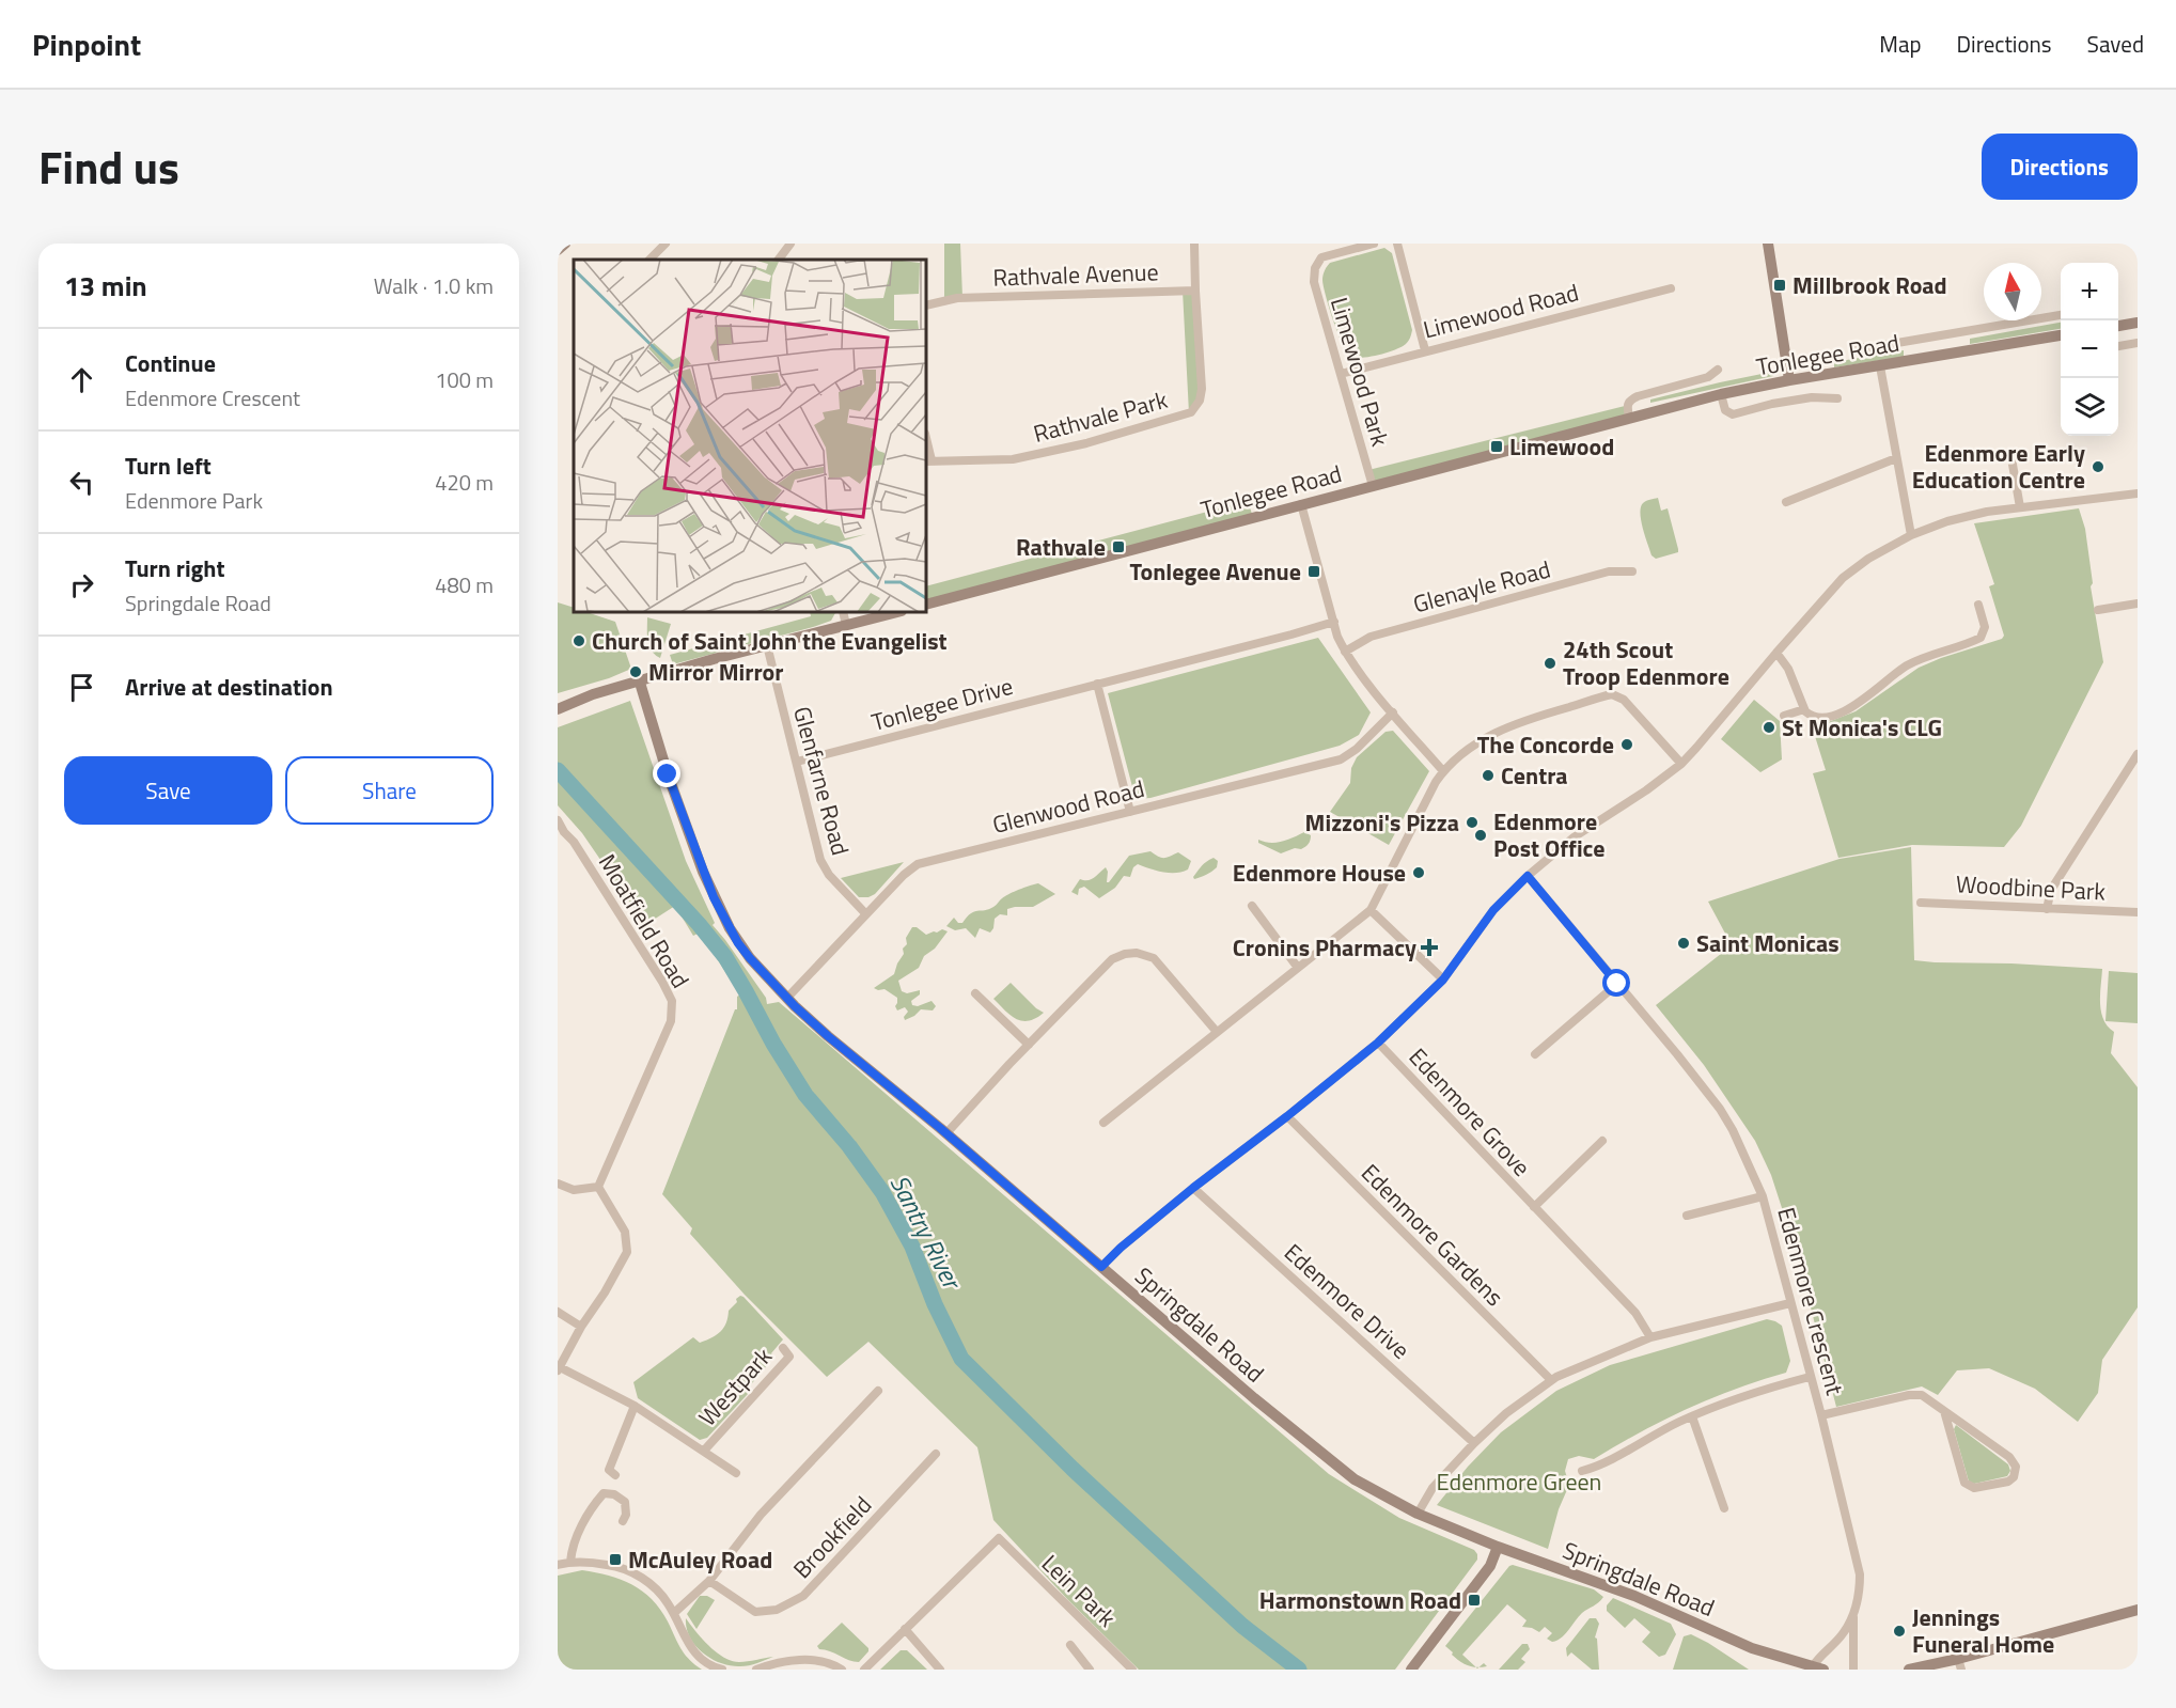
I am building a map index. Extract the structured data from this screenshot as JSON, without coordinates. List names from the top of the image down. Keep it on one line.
{"streets":{"street":["Rathvale Avenue","Limewood Road","Tonlegee Road","Limewood Park","Rathvale Park","Glenayle Road","Tonlegee Drive","Glenfarne Road","Glenwood Road","Woodbine Park","Moatfield Road","Edenmore Grove","Edenmore Gardens","Edenmore Drive","Edenmore Crescent","Springdale Road","Westpark","Brookfield","Lein Park"]},"crossings":[["Rathvale Avenue","Rathvale Park"],["Limewood Road","Limewood Park"],["Tonlegee Road","Limewood Park"],["Tonlegee Drive","Glenfarne Road"],["Glenfarne Road","Glenwood Road"],["Glenwood Road","Springdale Road"],["Edenmore Crescent","Springdale Road"]],"water":["Santry River"],"parks":["Edenmore Green"],"places":{"transit":["Millbrook Road","Limewood","Rathvale","Tonlegee Avenue","McAuley Road","Harmonstown Road"],"other":["Edenmore Early Education Centre","Church of Saint John the Evangelist","24th Scout Troop Edenmore","Mirror Mirror","St Monica's CLG","The Concorde","Centra","Mizzoni's Pizza","Edenmore Post Office","Edenmore House","Saint Monicas","Jennings Funeral Home"],"health":["Cronins Pharmacy"]},"north":"top","page":{"header":"Pinpoint","nav":["Map","Directions","Saved"],"title":"Find us","buttons":["Directions",["Save","Share"]],"heading":["13 min","Walk · 1.0 km"],"map_buttons":["+","−"],"list":[["Continue","Edenmore Crescent","100 m"],["Turn left","Edenmore Park","420 m"],["Turn right","Springdale Road","480 m"],"Arrive at destination"]}}
